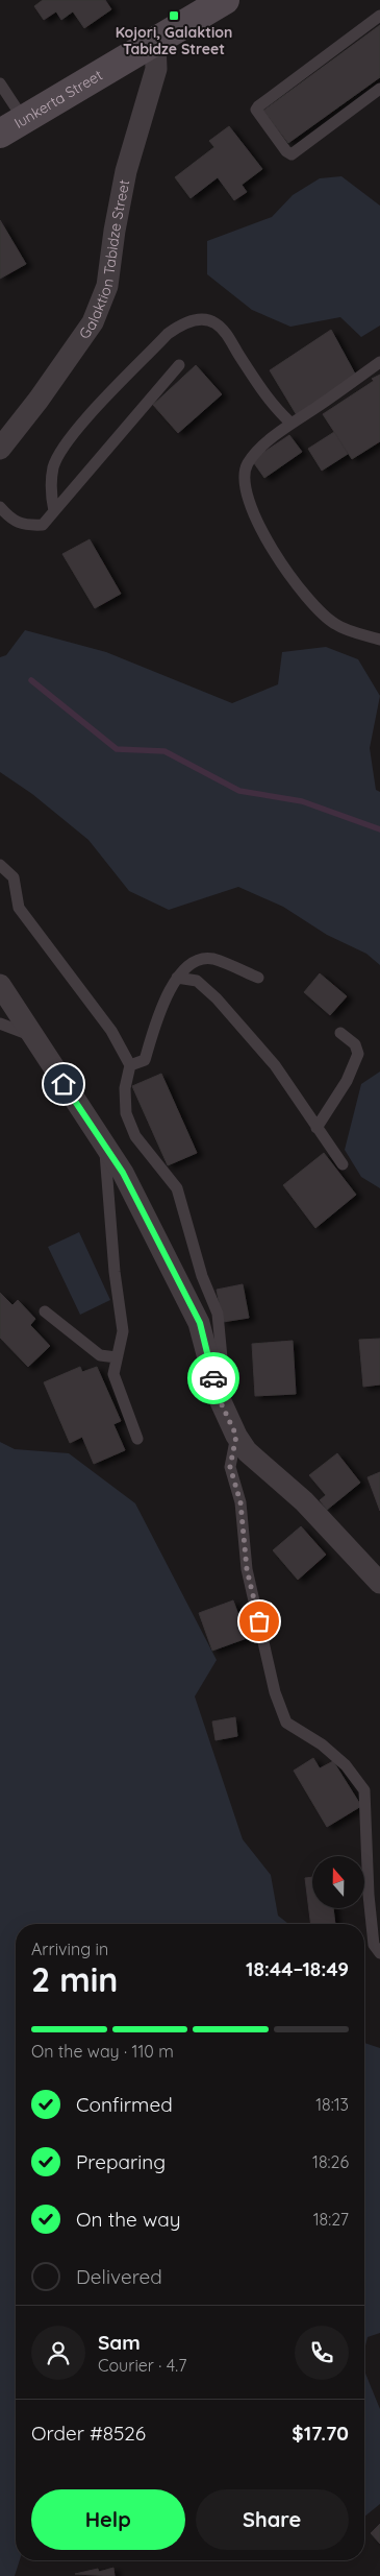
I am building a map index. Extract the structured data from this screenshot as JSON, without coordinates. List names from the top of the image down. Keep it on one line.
{"streets":{"main road":["Iunkerta Street"],"street":["Galaktion Tabidze Street"]},"crossings":[["Iunkerta Street","Galaktion Tabidze Street"]],"places":{"transit":["Kojori, Galaktion Tabidze Street"]},"north":"top","page":{"heading":["2 min","Arriving in","18:44–18:49"],"panel":["Sam","Courier · 4.7","Order #8526","$17.70"],"bar":"On the way · 110 m","list":[["Confirmed","18:13"],["Preparing","18:26"],["On the way","18:27"],"Delivered"],"buttons":["Help","Share"]}}
